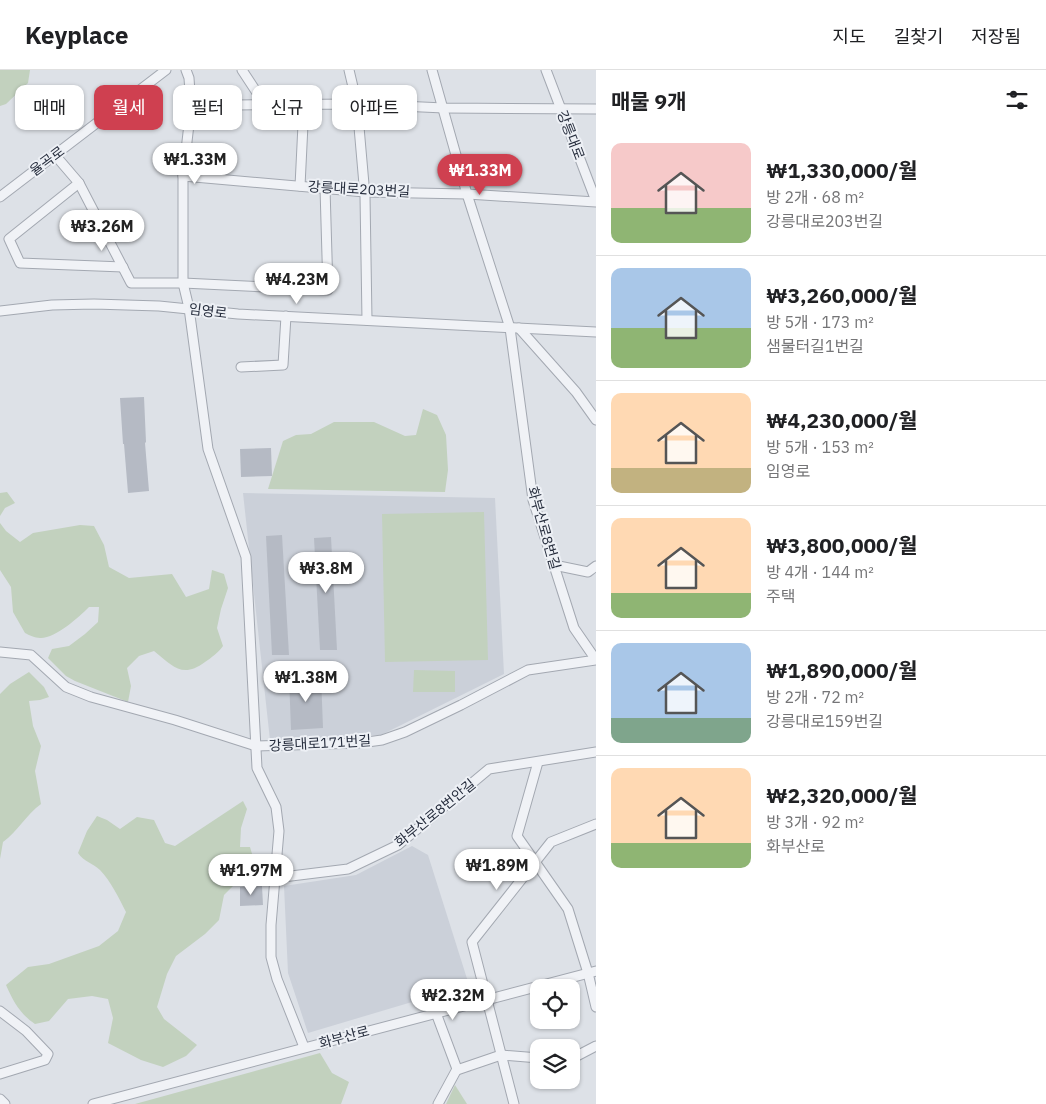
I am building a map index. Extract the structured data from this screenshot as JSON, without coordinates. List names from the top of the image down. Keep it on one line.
{"streets":{"street":["강릉대로","율곡로","강릉대로203번길","임영로","화부산로8번길","강릉대로171번길","화부산로8번안길","화부산로"]},"crossings":[["강릉대로","강릉대로203번길"],["임영로","화부산로8번길"],["화부산로8번길","강릉대로171번길"]],"page":{"header":"Keyplace","nav":["지도","길찾기","저장됨"],"heading":"매물 9개","chip":["매매","월세","필터","신규","아파트"],"list":[{"name":"₩1,330,000/월","note":"방 2개 · 68 m² · 강릉대로203번길"},{"name":"₩3,260,000/월","note":"방 5개 · 173 m² · 샘물터길1번길"},{"name":"₩4,230,000/월","note":"방 5개 · 153 m² · 임영로"},{"name":"₩3,800,000/월","note":"방 4개 · 144 m² · 주택"},{"name":"₩1,890,000/월","note":"방 2개 · 72 m² · 강릉대로159번길"},{"name":"₩2,320,000/월","note":"방 3개 · 92 m² · 화부산로"}],"price":["₩1.33M","₩1.33M","₩3.26M","₩4.23M","₩3.8M","₩1.38M","₩1.89M","₩1.97M","₩2.32M"]}}
